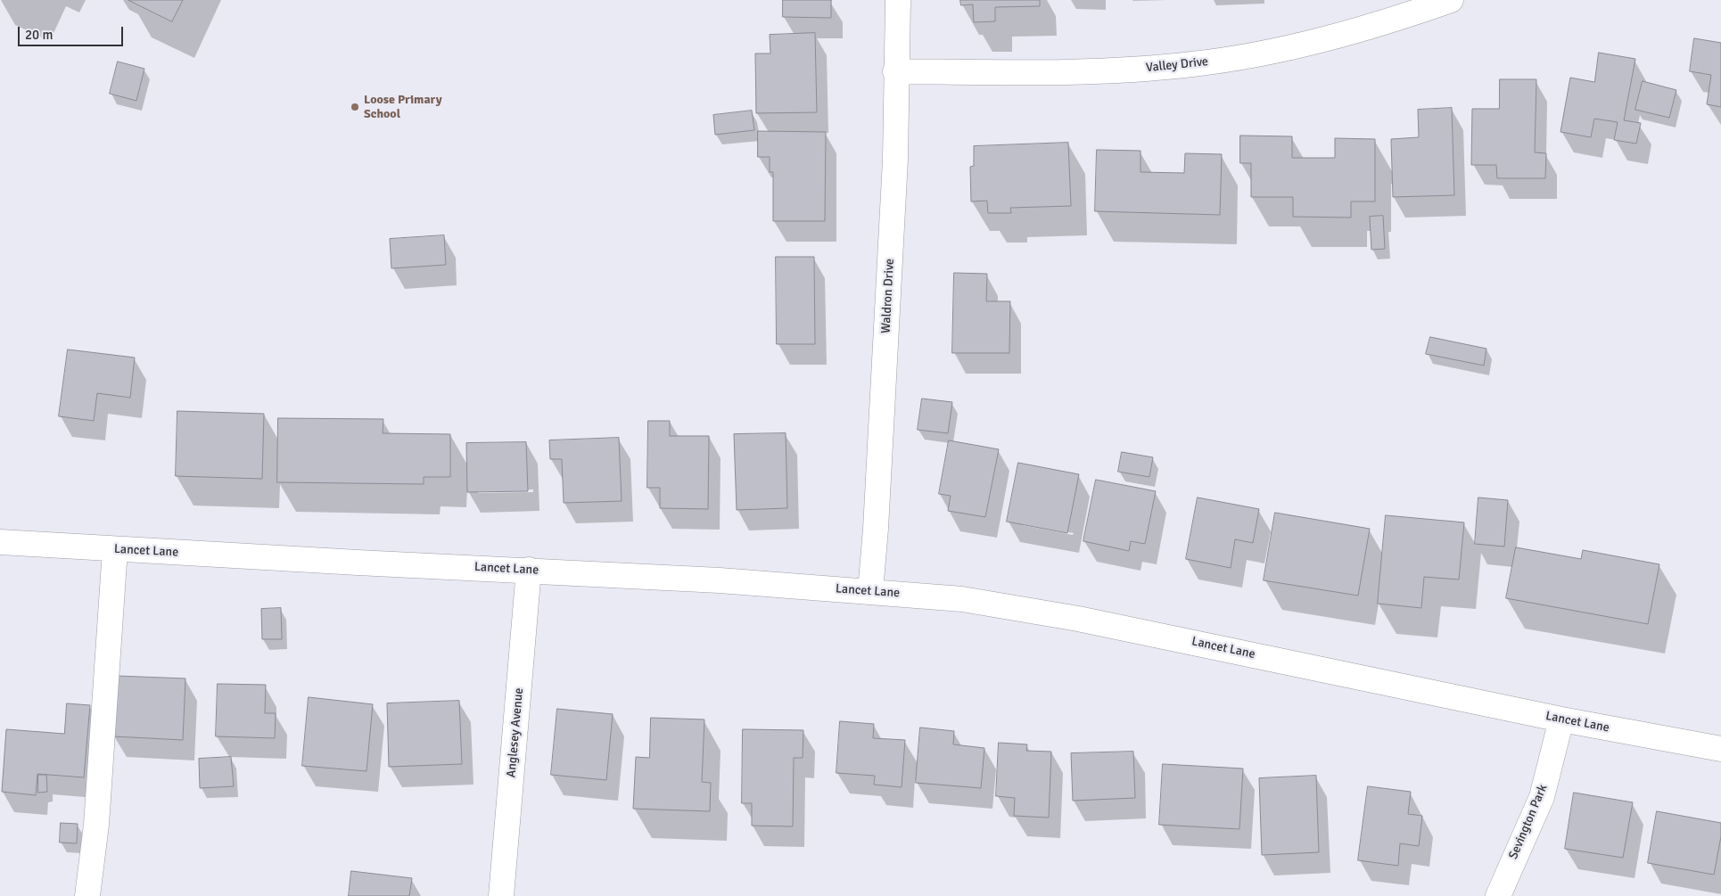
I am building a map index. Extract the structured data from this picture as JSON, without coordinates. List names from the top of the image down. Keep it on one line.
{"streets":{"street":["Valley Drive","Waldron Drive","Lancet Lane","Anglesey Avenue","Sevington Park"]},"crossings":[["Valley Drive","Waldron Drive"],["Waldron Drive","Lancet Lane"],["Lancet Lane","Anglesey Avenue"],["Lancet Lane","Sevington Park"]],"places":["Loose Primary School"],"scale_bar":"20 m"}
